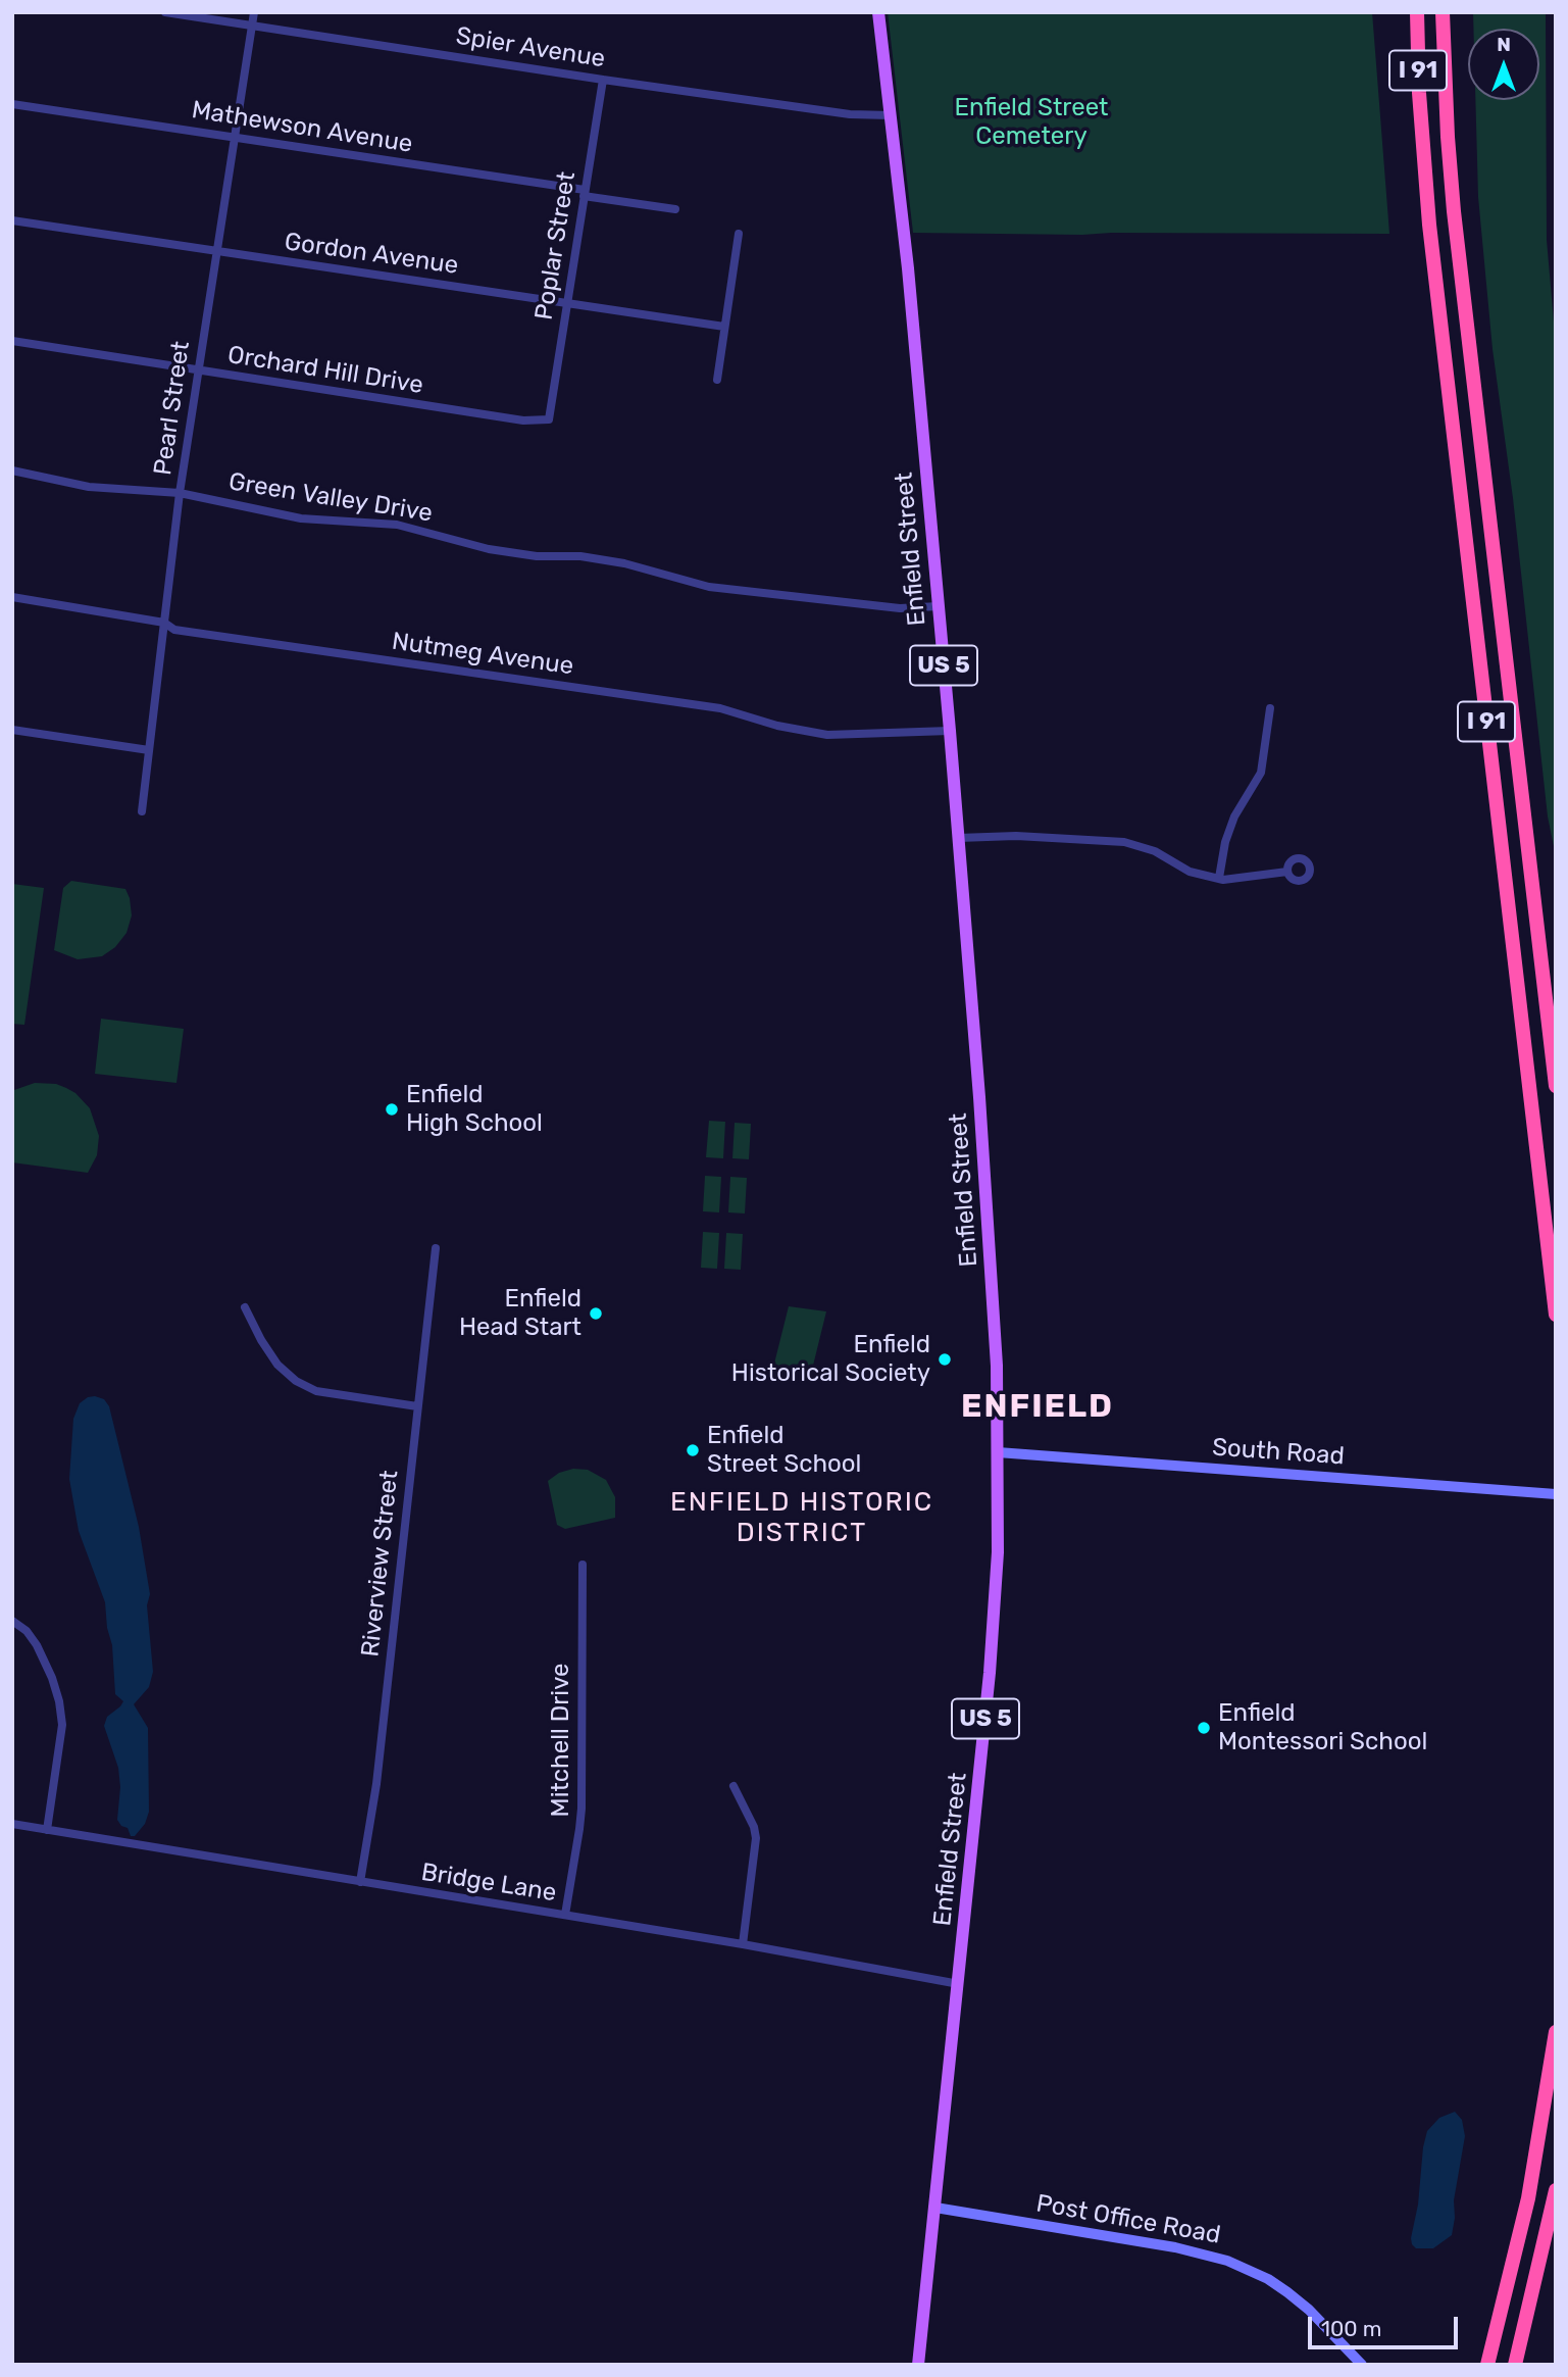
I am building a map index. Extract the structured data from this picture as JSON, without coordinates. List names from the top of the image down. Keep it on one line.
{"streets":{"highway":["I 91"],"main road":["Enfield Street","US 5","South Road","Post Office Road"],"street":["Spier Avenue","Mathewson Avenue","Poplar Street","Gordon Avenue","Orchard Hill Drive","Pearl Street","Green Valley Drive","Nutmeg Avenue","Riverview Street","Mitchell Drive","Bridge Lane"]},"crossings":[["Spier Avenue","Poplar Street"],["Spier Avenue","Pearl Street"],["Spier Avenue","Enfield Street"],["Mathewson Avenue","Poplar Street"],["Mathewson Avenue","Pearl Street"],["Poplar Street","Gordon Avenue"],["Poplar Street","Orchard Hill Drive"],["Gordon Avenue","Pearl Street"],["Orchard Hill Drive","Pearl Street"],["Pearl Street","Green Valley Drive"],["Pearl Street","Nutmeg Avenue"],["Green Valley Drive","Enfield Street"],["Enfield Street","Nutmeg Avenue"],["Enfield Street","South Road"],["Enfield Street","Bridge Lane"],["Enfield Street","Post Office Road"],["Riverview Street","Bridge Lane"],["Mitchell Drive","Bridge Lane"]],"districts":["ENFIELD","ENFIELD HISTORIC DISTRICT"],"parks":["Enfield Street Cemetery"],"places":["Enfield High School","Enfield Head Start","Enfield Historical Society","Enfield Street School","Enfield Montessori School"],"scale_bar":"100 m","north":"top"}
